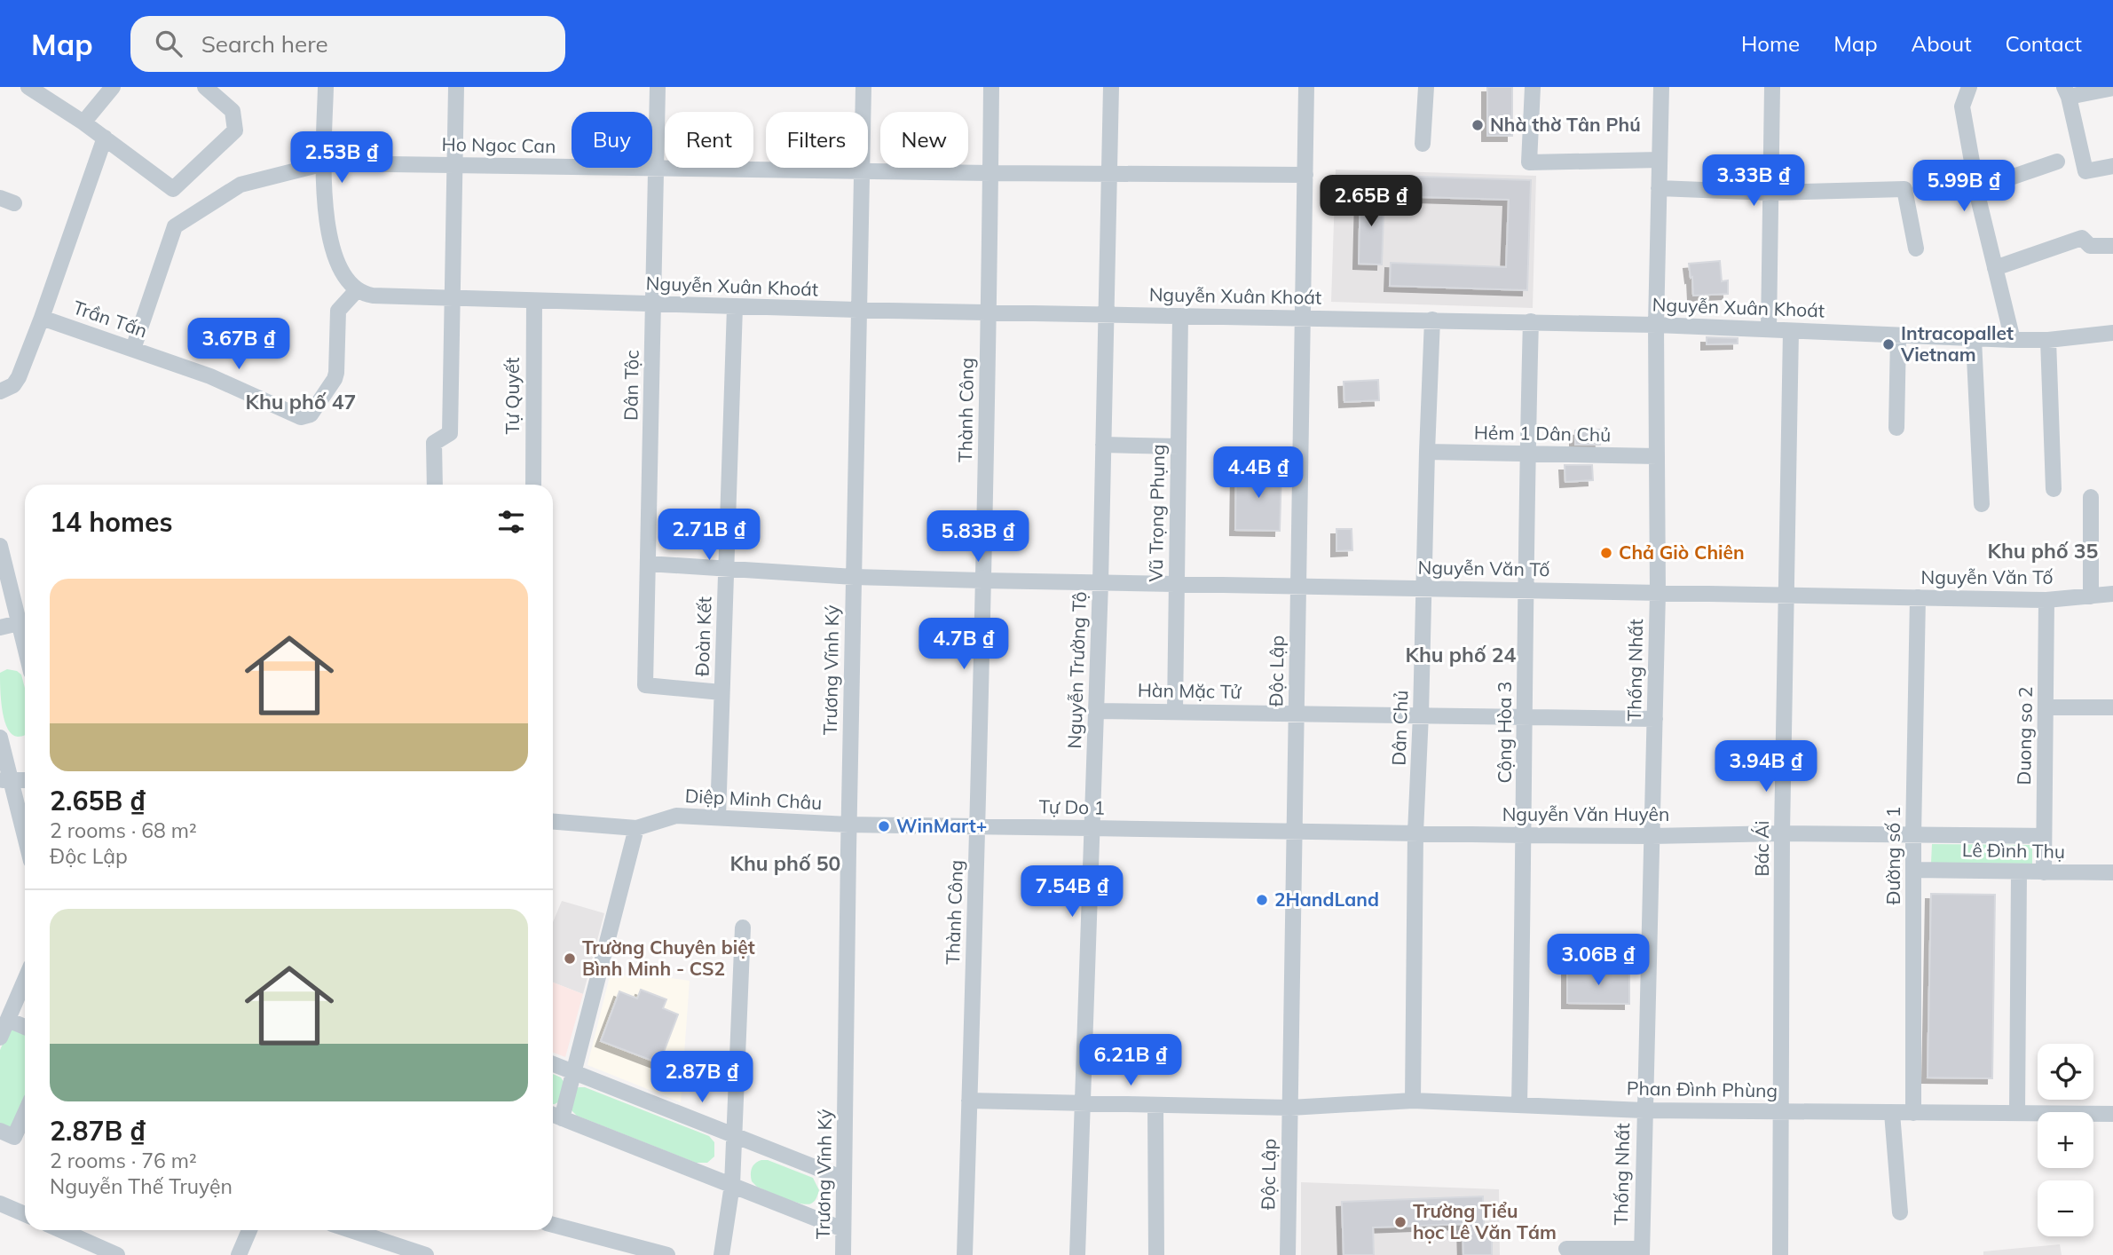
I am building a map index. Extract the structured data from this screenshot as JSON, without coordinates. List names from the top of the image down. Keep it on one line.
{"streets":{"street":["Ho Ngoc Can","Nguyễn Xuân Khoát","Trần Tấn","Dân Tộc","Tự Quyết","Thành Công","Hẻm 1 Dân Chủ","Vũ Trọng Phụng","Nguyễn Văn Tố","Đoàn Kết","Trương Vĩnh Ký","Nguyễn Trường Tộ","Thống Nhất","Độc Lập","Hàn Mặc Tử","Dân Chủ","Cộng Hòa 3","Duong so 2","Diệp Minh Châu","Tự Do 1","Nguyễn Văn Huyên","Bác Ái","Lê Đình Thụ","Đường số 1","Phan Đình Phùng"]},"crossings":[["Ho Ngoc Can","Trần Tấn"],["Ho Ngoc Can","Dân Tộc"],["Ho Ngoc Can","Thành Công"],["Ho Ngoc Can","Trương Vĩnh Ký"],["Ho Ngoc Can","Nguyễn Trường Tộ"],["Ho Ngoc Can","Độc Lập"],["Nguyễn Xuân Khoát","Trần Tấn"],["Nguyễn Xuân Khoát","Dân Tộc"],["Nguyễn Xuân Khoát","Tự Quyết"],["Nguyễn Xuân Khoát","Thành Công"],["Nguyễn Xuân Khoát","Vũ Trọng Phụng"],["Nguyễn Xuân Khoát","Đoàn Kết"],["Nguyễn Xuân Khoát","Trương Vĩnh Ký"],["Nguyễn Xuân Khoát","Nguyễn Trường Tộ"],["Nguyễn Xuân Khoát","Thống Nhất"],["Nguyễn Xuân Khoát","Độc Lập"],["Nguyễn Xuân Khoát","Dân Chủ"],["Nguyễn Xuân Khoát","Cộng Hòa 3"],["Nguyễn Xuân Khoát","Bác Ái"],["Dân Tộc","Nguyễn Văn Tố"],["Dân Tộc","Đoàn Kết"],["Thành Công","Nguyễn Văn Tố"],["Thành Công","Tự Do 1"],["Thành Công","Phan Đình Phùng"],["Hẻm 1 Dân Chủ","Thống Nhất"],["Hẻm 1 Dân Chủ","Dân Chủ"],["Hẻm 1 Dân Chủ","Cộng Hòa 3"],["Vũ Trọng Phụng","Nguyễn Văn Tố"],["Vũ Trọng Phụng","Hàn Mặc Tử"],["Nguyễn Văn Tố","Đoàn Kết"],["Nguyễn Văn Tố","Trương Vĩnh Ký"],["Nguyễn Văn Tố","Nguyễn Trường Tộ"],["Nguyễn Văn Tố","Thống Nhất"],["Nguyễn Văn Tố","Độc Lập"],["Nguyễn Văn Tố","Dân Chủ"],["Nguyễn Văn Tố","Cộng Hòa 3"],["Nguyễn Văn Tố","Duong so 2"],["Nguyễn Văn Tố","Bác Ái"],["Nguyễn Văn Tố","Đường số 1"],["Đoàn Kết","Diệp Minh Châu"],["Trương Vĩnh Ký","Diệp Minh Châu"],["Trương Vĩnh Ký","Tự Do 1"],["Nguyễn Trường Tộ","Hàn Mặc Tử"],["Nguyễn Trường Tộ","Tự Do 1"],["Nguyễn Trường Tộ","Phan Đình Phùng"],["Thống Nhất","Hàn Mặc Tử"],["Thống Nhất","Nguyễn Văn Huyên"],["Thống Nhất","Phan Đình Phùng"],["Độc Lập","Hàn Mặc Tử"],["Độc Lập","Tự Do 1"],["Độc Lập","Nguyễn Văn Huyên"],["Độc Lập","Phan Đình Phùng"],["Hàn Mặc Tử","Dân Chủ"],["Hàn Mặc Tử","Cộng Hòa 3"],["Dân Chủ","Nguyễn Văn Huyên"],["Dân Chủ","Phan Đình Phùng"],["Cộng Hòa 3","Nguyễn Văn Huyên"],["Cộng Hòa 3","Phan Đình Phùng"],["Duong so 2","Nguyễn Văn Huyên"],["Duong so 2","Lê Đình Thụ"],["Diệp Minh Châu","Tự Do 1"],["Tự Do 1","Nguyễn Văn Huyên"],["Nguyễn Văn Huyên","Bác Ái"],["Nguyễn Văn Huyên","Đường số 1"],["Bác Ái","Phan Đình Phùng"],["Lê Đình Thụ","Đường số 1"],["Đường số 1","Phan Đình Phùng"]],"districts":["Khu phố 47","Khu phố 35","Khu phố 24","Khu phố 50"],"places":["Nhà thờ Tân Phú","Intracopallet Vietnam","Chả Giò Chiên","WinMart+","2HandLand","Trường Chuyên biệt Bình Minh - CS2","Trường Tiểu học Lê Văn Tám"],"page":{"header":"Map","search":"Search here","nav":["Home","Map","About","Contact"],"chip":["Buy","Rent","Filters","New"],"price":["2.53B ₫","3.33B ₫","5.99B ₫","2.65B ₫","3.67B ₫","4.4B ₫","2.71B ₫","5.83B ₫","4.7B ₫","3.94B ₫","7.54B ₫","3.06B ₫","6.21B ₫","2.87B ₫"],"heading":"14 homes","list":[{"name":"2.65B ₫","note":"2 rooms · 68 m² · Độc Lập"},{"name":"2.87B ₫","note":"2 rooms · 76 m² · Nguyễn Thế Truyện"}],"map_buttons":["+","−"]}}
